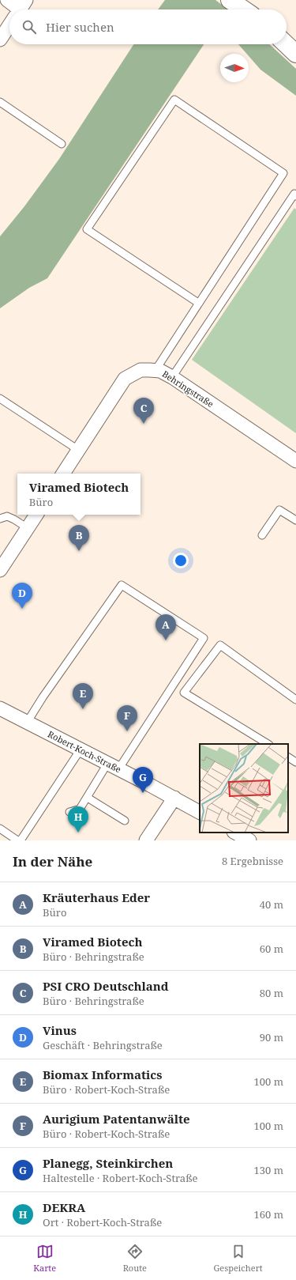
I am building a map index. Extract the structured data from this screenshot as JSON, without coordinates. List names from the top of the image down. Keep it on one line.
{"streets":{"street":["Behringstraße","Robert-Koch-Straße"]},"north":"right","page":{"search":"Hier suchen","pins":["C","B","D","A","E","F","G","H"],"popup":["Viramed Biotech","Büro"],"heading":["In der Nähe","8 Ergebnisse"],"list":[{"mark":"A","name":"Kräuterhaus Eder","note":"Büro","value":"40 m"},{"mark":"B","name":"Viramed Biotech","note":"Büro · Behringstraße","value":"60 m"},{"mark":"C","name":"PSI CRO Deutschland","note":"Büro · Behringstraße","value":"80 m"},{"mark":"D","name":"Vinus","note":"Geschäft · Behringstraße","value":"90 m"},{"mark":"E","name":"Biomax Informatics","note":"Büro · Robert-Koch-Straße","value":"100 m"},{"mark":"F","name":"Aurigium Patentanwälte","note":"Büro · Robert-Koch-Straße","value":"100 m"},{"mark":"G","name":"Planegg, Steinkirchen","note":"Haltestelle · Robert-Koch-Straße","value":"130 m"},{"mark":"H","name":"DEKRA","note":"Ort · Robert-Koch-Straße","value":"160 m"}],"nav":["Karte","Route","Gespeichert"]}}
